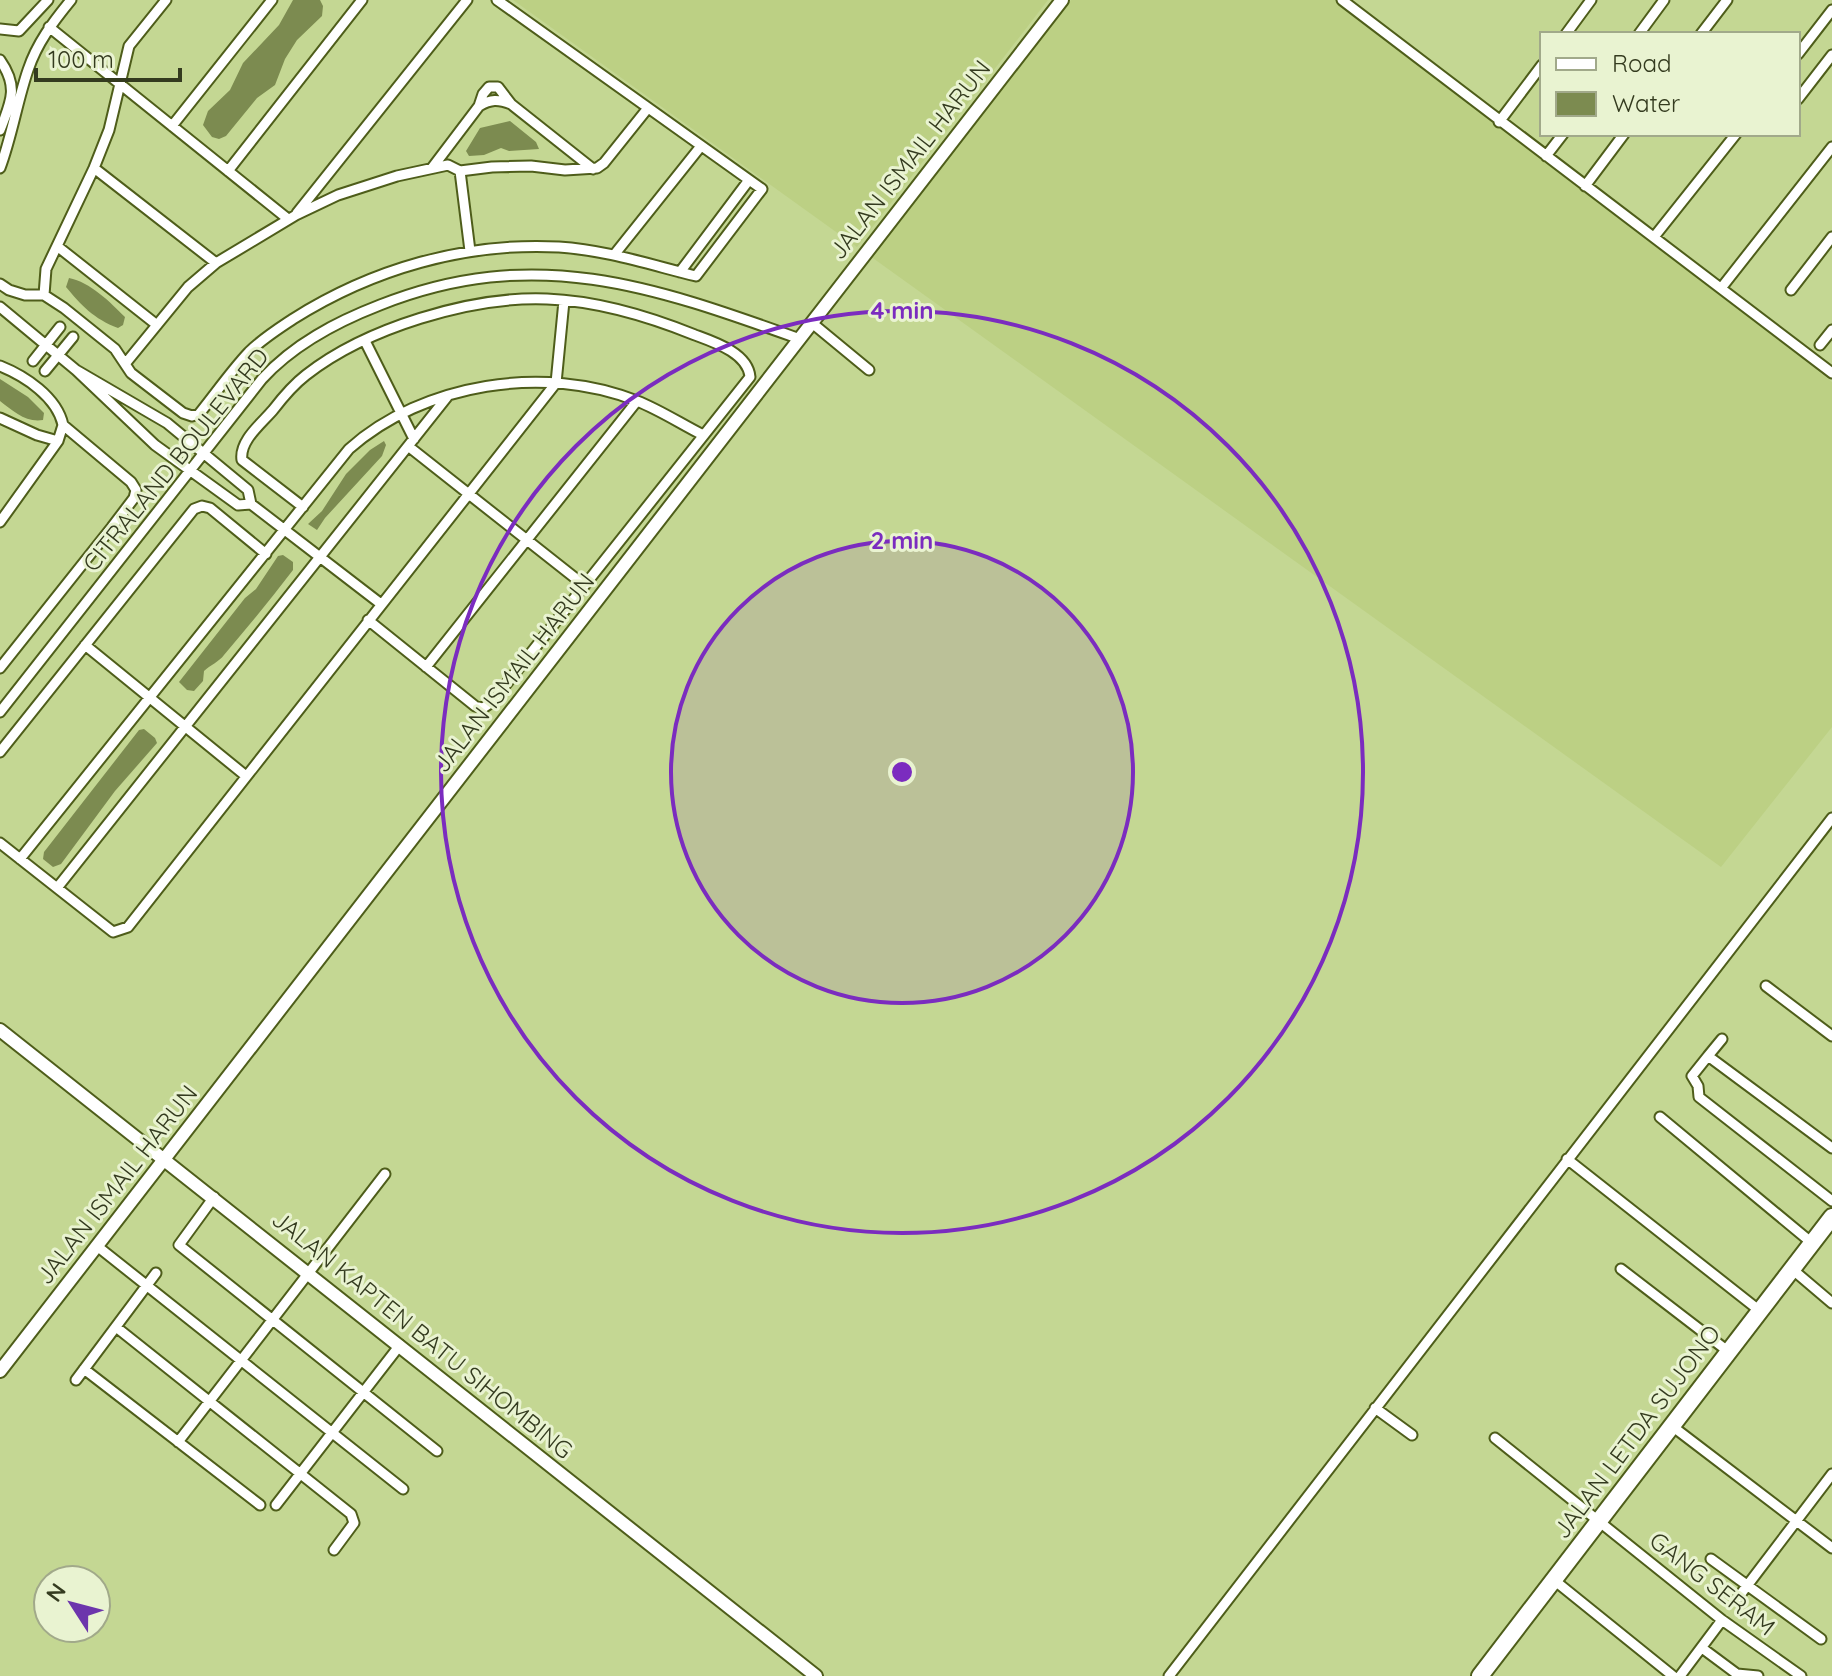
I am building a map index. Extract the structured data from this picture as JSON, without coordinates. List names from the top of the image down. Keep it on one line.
{"streets":{"highway":["JALAN LETDA SUJONO"],"street":["JALAN ISMAIL HARUN","CITRALAND BOULEVARD","JALAN KAPTEN BATU SIHOMBING","GANG SERAM"]},"crossings":[["JALAN ISMAIL HARUN","CITRALAND BOULEVARD"],["JALAN ISMAIL HARUN","JALAN KAPTEN BATU SIHOMBING"],["JALAN LETDA SUJONO","GANG SERAM"]],"legend":["Road","Water"],"scale_bar":"100 m","north":"top left","rings":["4 min","2 min"]}
